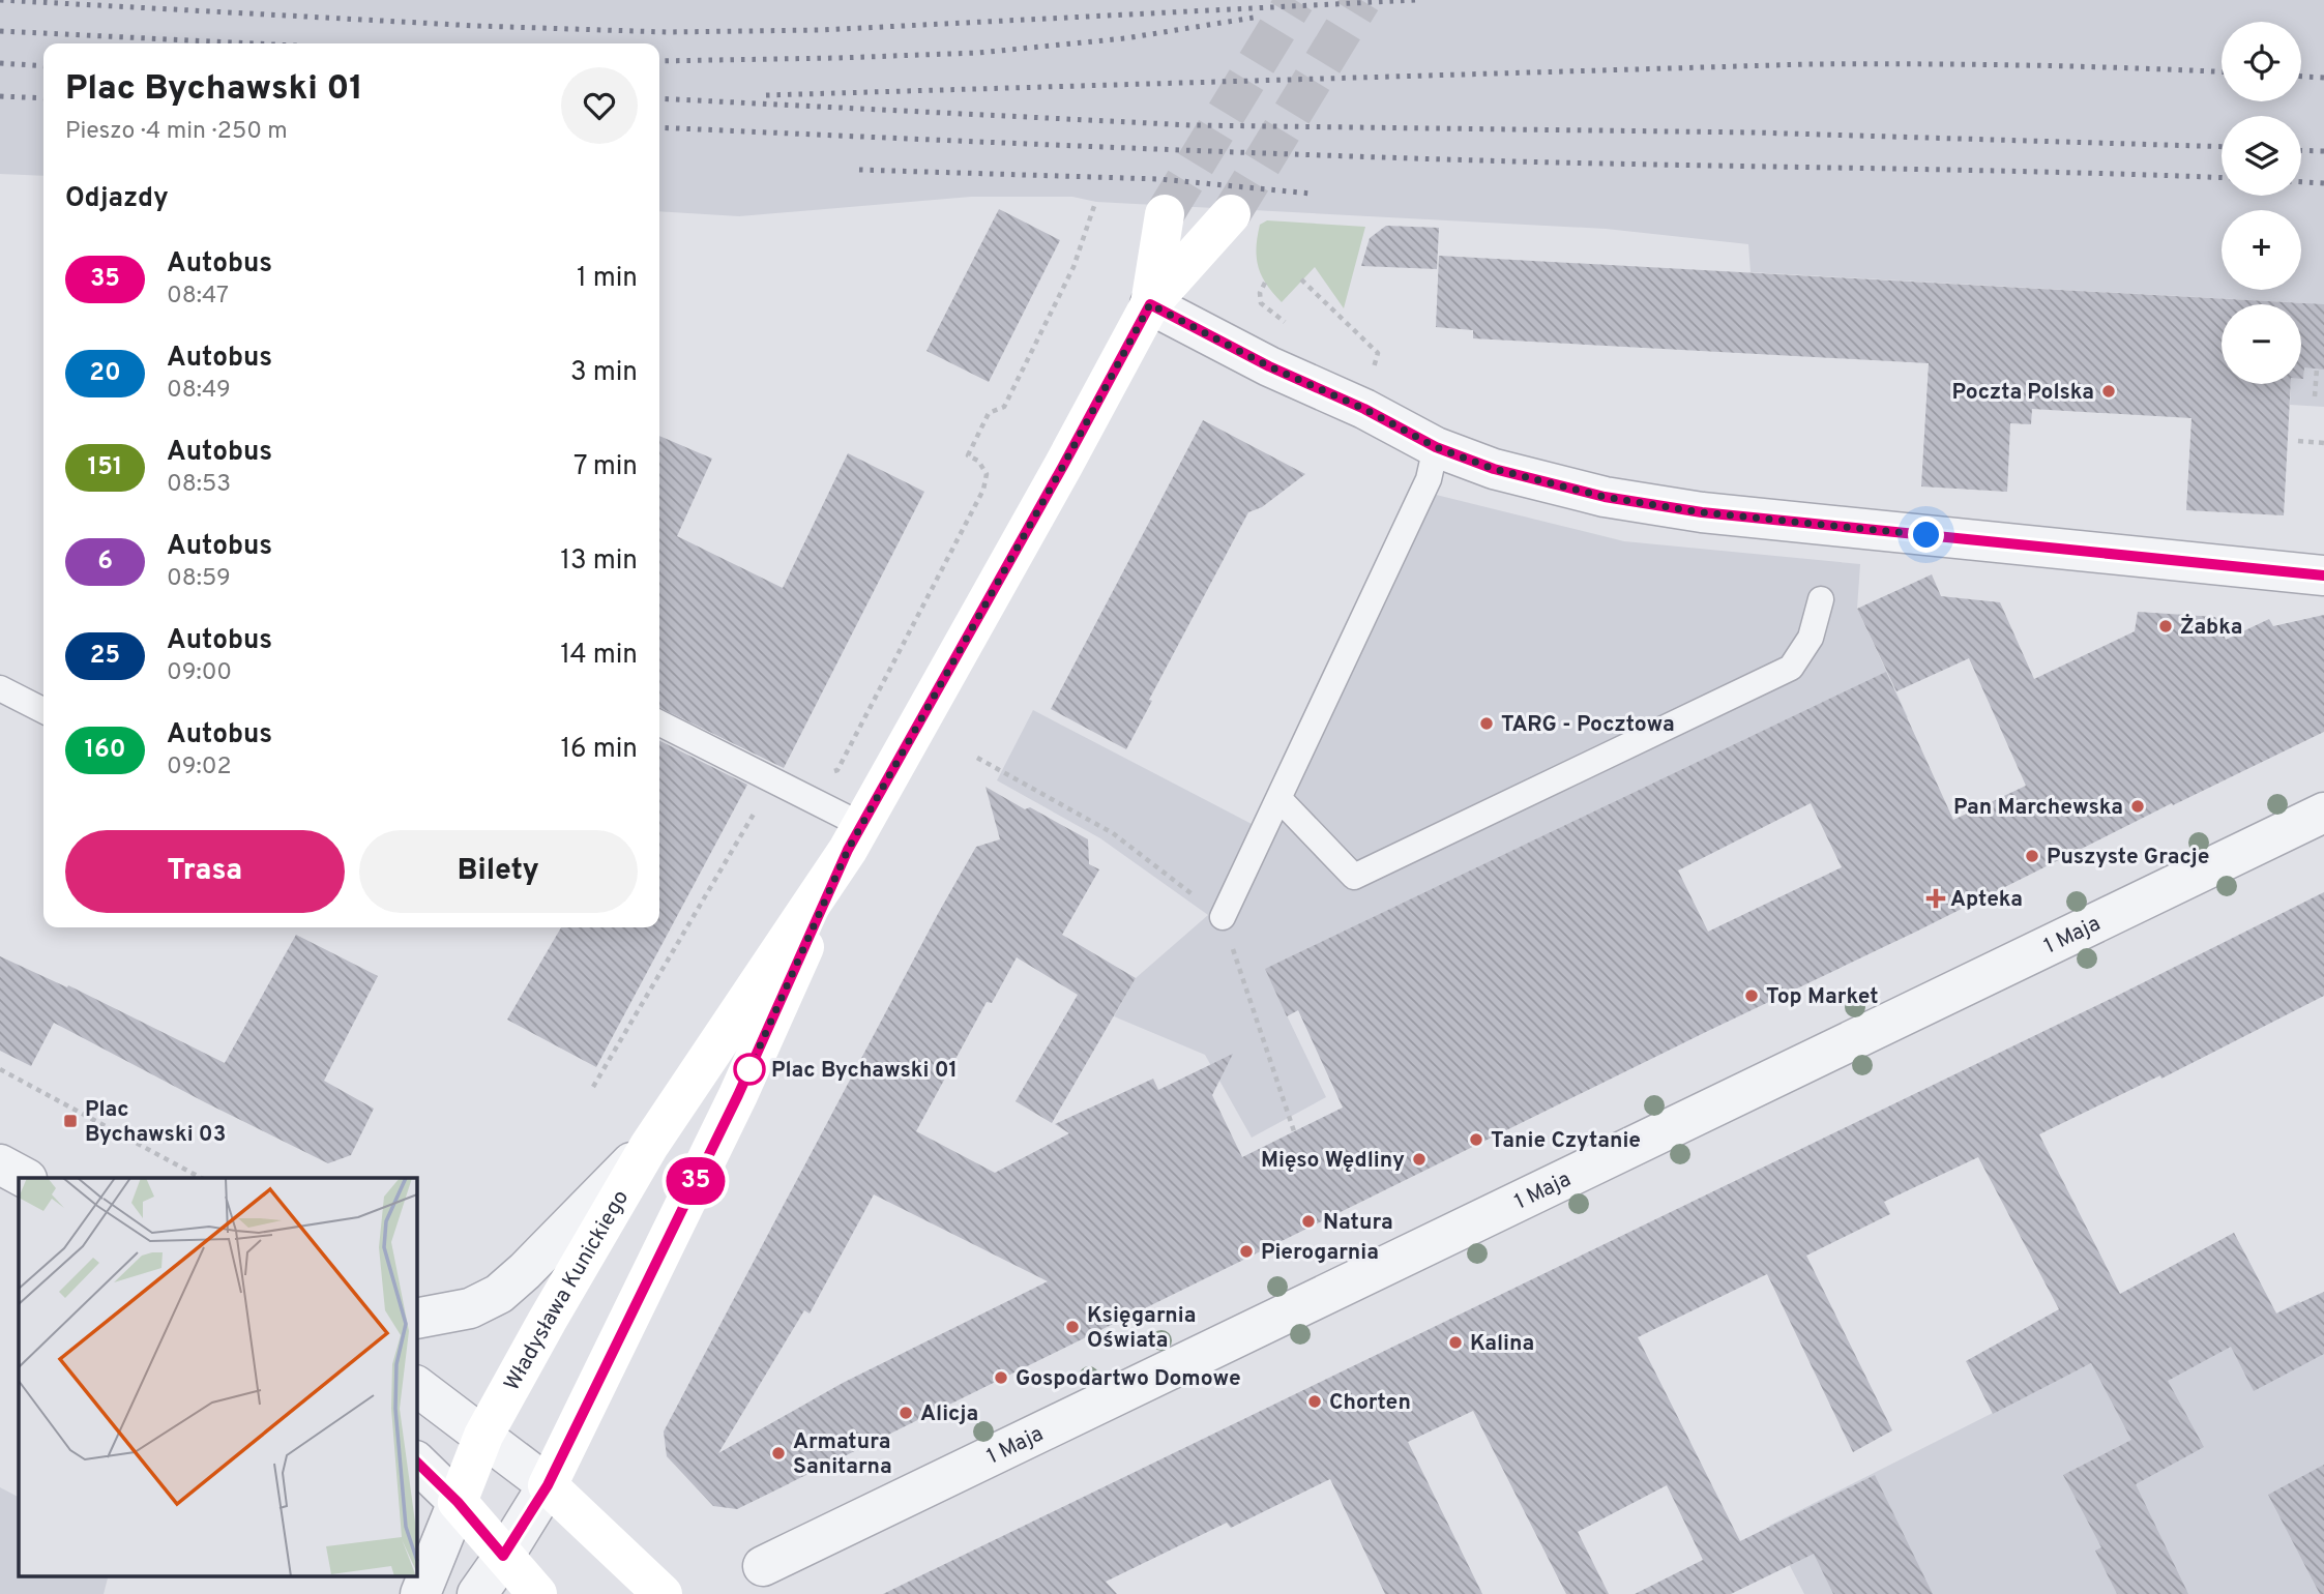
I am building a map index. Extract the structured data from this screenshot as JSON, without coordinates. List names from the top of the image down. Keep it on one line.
{"streets":{"main road":["Władysława Kunickiego"],"street":["1 Maja"]},"places":{"other":["Poczta Polska","Żabka","TARG - Pocztowa","Pan Marchewska","Puszyste Gracje","Top Market","Plac Bychawski 01","Tanie Czytanie","Mięso Wędliny","Natura","Pierogarnia","Księgarnia Oświata","Kalina","Gospodartwo Domowe","Chorten","Alicja","Armatura Sanitarna"],"health":["Apteka"],"transit":["Plac Bychawski 03"]},"lines":["bus line 35"],"page":{"on_map":"35","map_buttons":["+","−"],"heading":[["Plac Bychawski 01","Pieszo · 4 min · 250 m"],"Odjazdy"],"list":[{"mark":"35","name":"Autobus","note":"08:47","value":"1 min"},{"mark":"20","name":"Autobus","note":"08:49","value":"3 min"},{"mark":"151","name":"Autobus","note":"08:53","value":"7 min"},{"mark":"6","name":"Autobus","note":"08:59","value":"13 min"},{"mark":"25","name":"Autobus","note":"09:00","value":"14 min"},{"mark":"160","name":"Autobus","note":"09:02","value":"16 min"}],"buttons":["Trasa","Bilety"]}}
